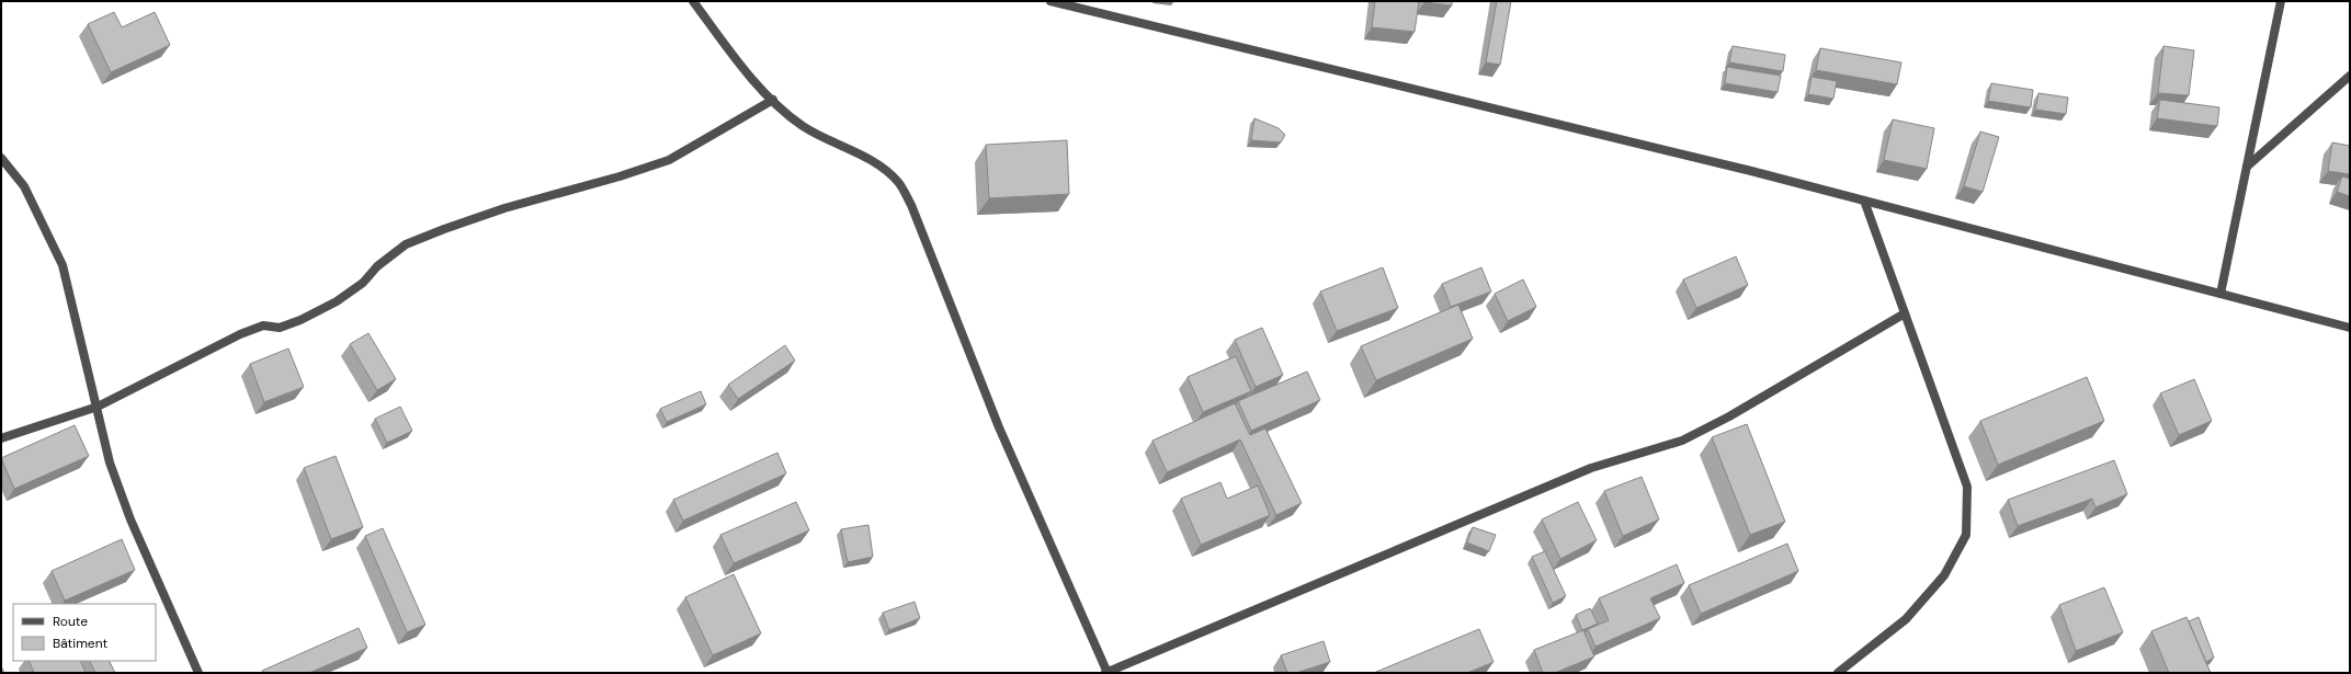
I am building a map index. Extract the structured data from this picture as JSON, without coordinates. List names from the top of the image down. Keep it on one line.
{"legend":["Route","Bâtiment"]}
